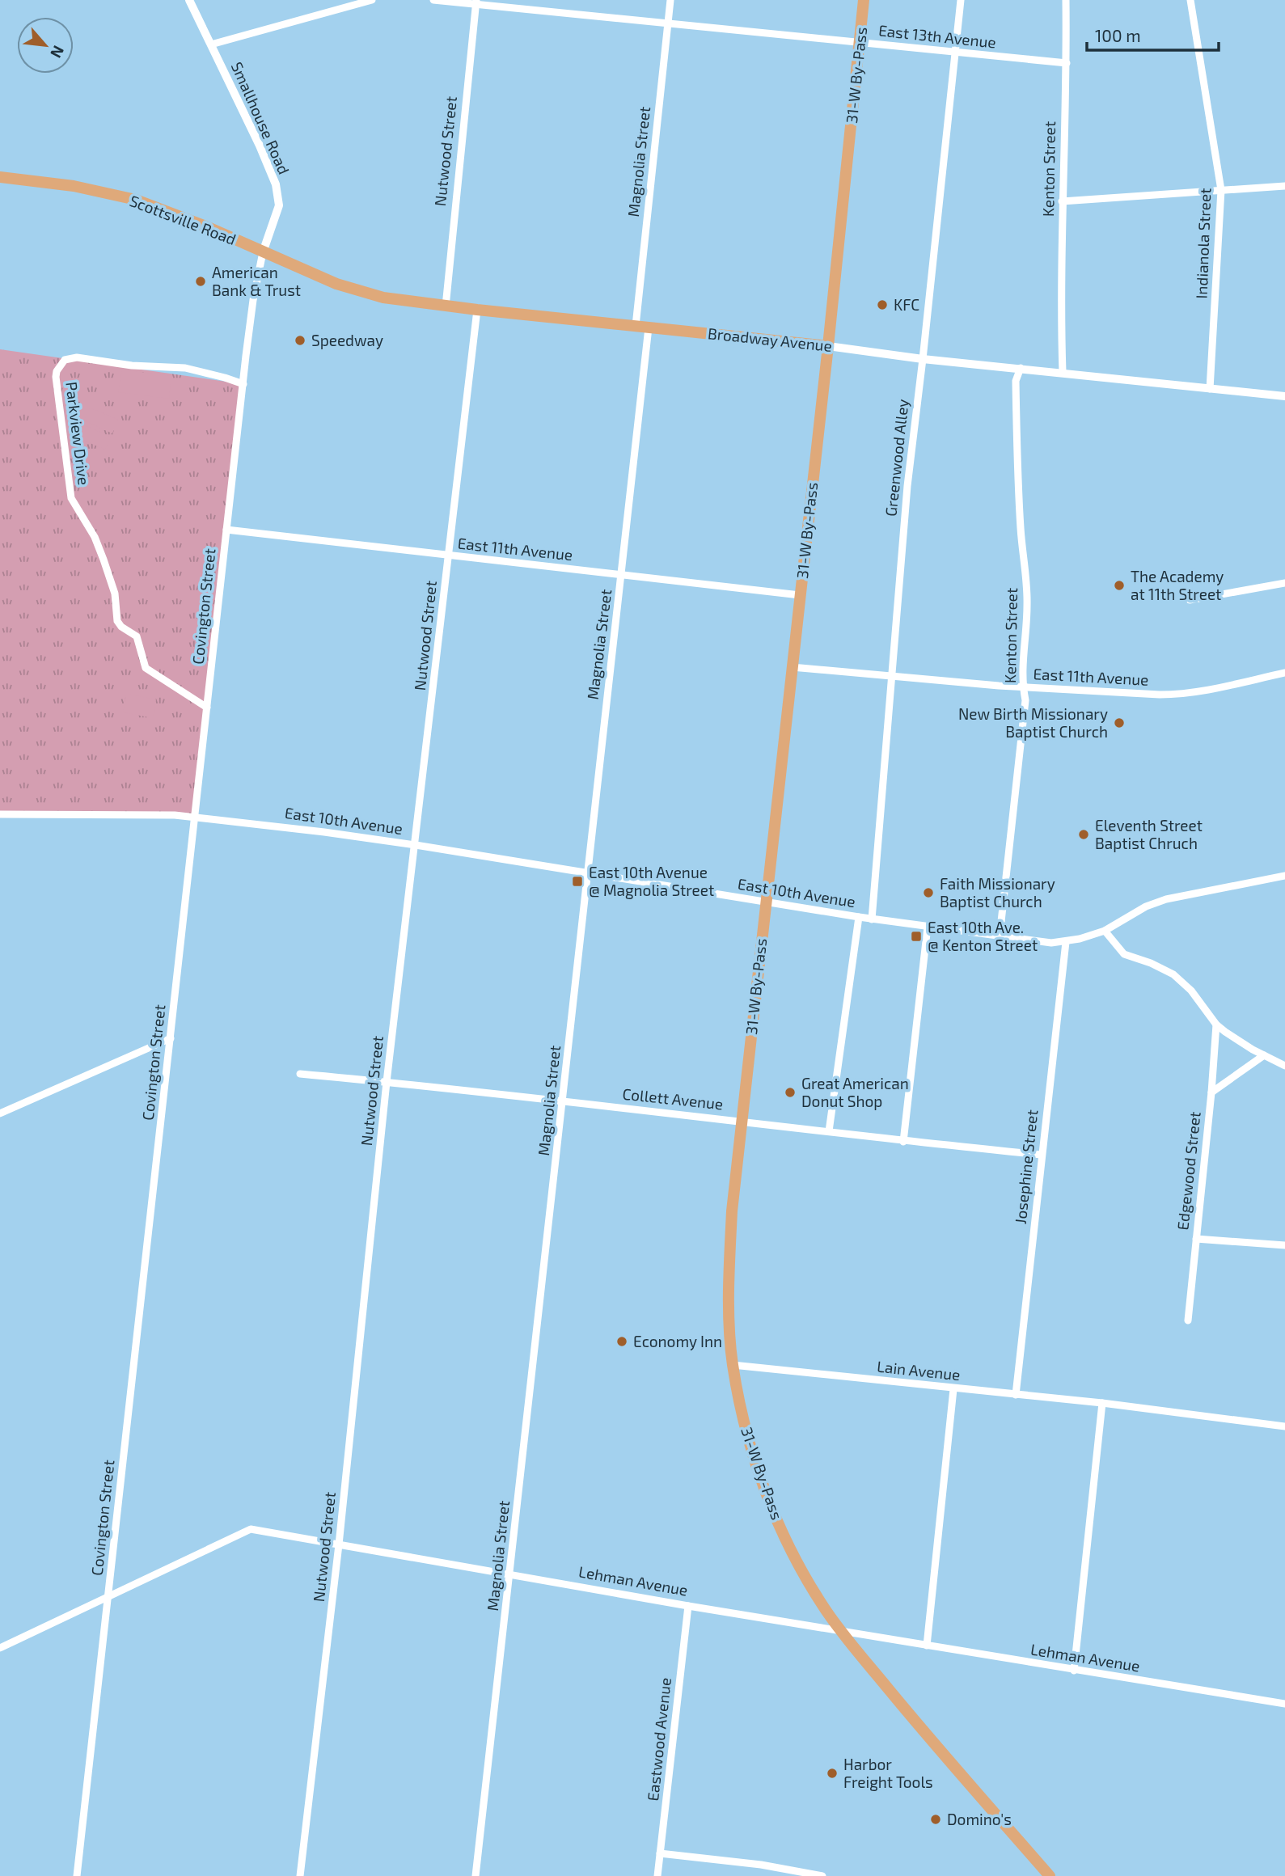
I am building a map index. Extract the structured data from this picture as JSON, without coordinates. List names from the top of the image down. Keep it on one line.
{"streets":{"main road":["31-W By-Pass","Scottsville Road","Broadway Avenue"],"street":["East 13th Avenue","Smallhouse Road","Nutwood Street","Magnolia Street","Kenton Street","Indianola Street","Parkview Drive","Greenwood Alley","East 11th Avenue","Covington Street","East 10th Avenue","Collett Avenue","Josephine Street","Edgewood Street","Lain Avenue","Lehman Avenue","Eastwood Avenue"]},"crossings":[["East 13th Avenue","31-W By-Pass"],["East 13th Avenue","Nutwood Street"],["East 13th Avenue","Magnolia Street"],["East 13th Avenue","Kenton Street"],["East 13th Avenue","Greenwood Alley"],["31-W By-Pass","Broadway Avenue"],["31-W By-Pass","East 11th Avenue"],["31-W By-Pass","East 10th Avenue"],["31-W By-Pass","Collett Avenue"],["31-W By-Pass","Lain Avenue"],["31-W By-Pass","Lehman Avenue"],["Smallhouse Road","Scottsville Road"],["Smallhouse Road","Broadway Avenue"],["Smallhouse Road","Covington Street"],["Nutwood Street","Broadway Avenue"],["Nutwood Street","East 11th Avenue"],["Nutwood Street","East 10th Avenue"],["Nutwood Street","Collett Avenue"],["Nutwood Street","Lehman Avenue"],["Magnolia Street","Broadway Avenue"],["Magnolia Street","East 11th Avenue"],["Magnolia Street","East 10th Avenue"],["Magnolia Street","Collett Avenue"],["Magnolia Street","Lehman Avenue"],["Kenton Street","Broadway Avenue"],["Kenton Street","East 11th Avenue"],["Kenton Street","East 10th Avenue"],["Scottsville Road","Broadway Avenue"],["Scottsville Road","Covington Street"],["Indianola Street","Broadway Avenue"],["Broadway Avenue","Greenwood Alley"],["Broadway Avenue","Covington Street"],["Parkview Drive","Covington Street"],["Greenwood Alley","East 11th Avenue"],["Greenwood Alley","East 10th Avenue"],["East 11th Avenue","Covington Street"],["Covington Street","East 10th Avenue"],["Covington Street","Lehman Avenue"],["East 10th Avenue","Josephine Street"],["Collett Avenue","Josephine Street"],["Josephine Street","Lain Avenue"],["Lehman Avenue","Eastwood Avenue"]],"places":{"other":["American Bank & Trust","KFC","Speedway","The Academy at 11th Street","New Birth Missionary Baptist Church","Eleventh Street Baptist Chruch","Faith Missionary Baptist Church","Great American Donut Shop","Economy Inn","Harbor Freight Tools","Domino's"],"transit":["East 10th Avenue @ Magnolia Street","East 10th Ave. @ Kenton Street"]},"scale_bar":"100 m","north":"bottom right"}
